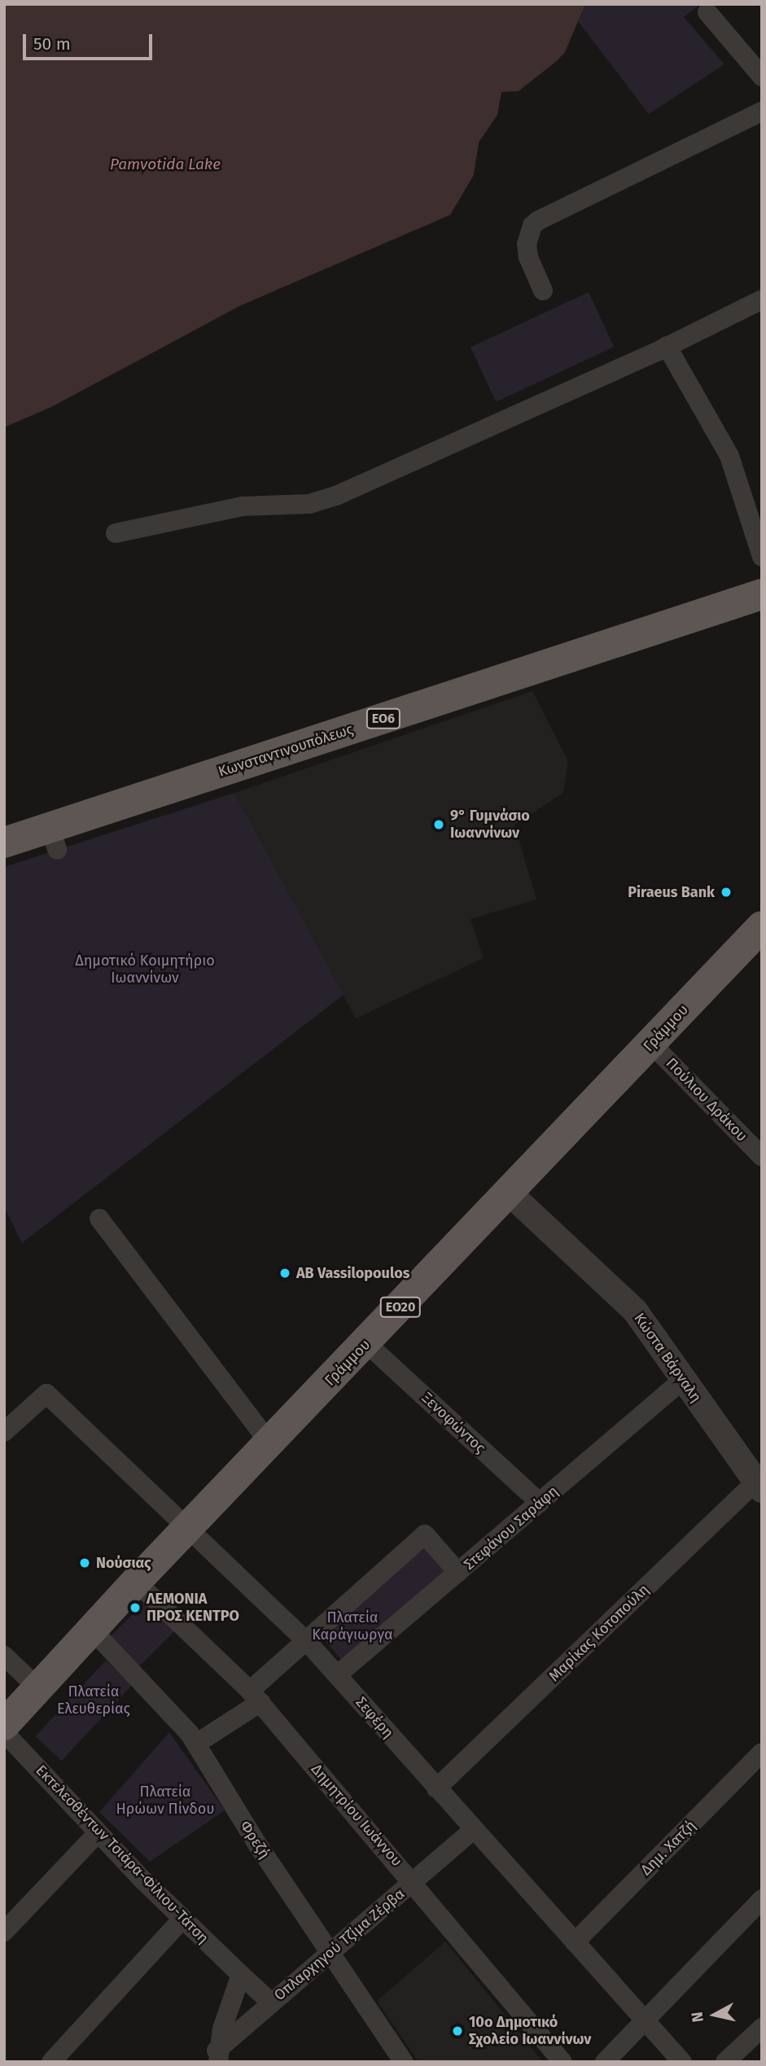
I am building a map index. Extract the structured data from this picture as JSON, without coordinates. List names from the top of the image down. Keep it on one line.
{"streets":{"main road":["ΕΟ6","Κωνσταντινουπόλεως","Γράμμου","ΕΟ20"],"street":["Πούλιου Δράκου","Κώστα Βάρναλη","Ξενοφώντος","Στεφάνου Σαράφη","Μαρίκας Κοτοπούλη","Σεφέρη","Δημητρίου Ιωάννου","Φρεζή","Δημ. Χατζή","Εκτελεσθέντων Τσιάρα-Φίλιου-Τάτση","Οπλαρχηγού Τζίμα Ζέρβα"]},"crossings":[["Γράμμου","Πούλιου Δράκου"],["Γράμμου","Κώστα Βάρναλη"],["Γράμμου","Ξενοφώντος"],["Γράμμου","Σεφέρη"],["Γράμμου","Δημητρίου Ιωάννου"],["Γράμμου","Φρεζή"],["Κώστα Βάρναλη","Στεφάνου Σαράφη"],["Κώστα Βάρναλη","Μαρίκας Κοτοπούλη"],["Ξενοφώντος","Στεφάνου Σαράφη"],["Στεφάνου Σαράφη","Σεφέρη"],["Μαρίκας Κοτοπούλη","Σεφέρη"],["Σεφέρη","Δημ. Χατζή"],["Σεφέρη","Οπλαρχηγού Τζίμα Ζέρβα"],["Δημητρίου Ιωάννου","Οπλαρχηγού Τζίμα Ζέρβα"],["Φρεζή","Οπλαρχηγού Τζίμα Ζέρβα"],["Εκτελεσθέντων Τσιάρα-Φίλιου-Τάτση","Οπλαρχηγού Τζίμα Ζέρβα"]],"water":["Pamvotida Lake"],"parks":["Δημοτικό Κοιμητήριο Ιωαννίνων","Πλατεία Καράγιωργα","Πλατεία Ελευθερίας","Πλατεία Ηρώων Πίνδου"],"places":["9° Γυμνάσιο Ιωαννίνων","Piraeus Bank","AB Vassilopoulos","Νούσιας","ΛΕΜΟΝΙΑ ΠΡΟΣ ΚΕΝΤΡΟ","10ο Δημοτικό Σχολείο Ιωαννίνων"],"scale_bar":"50 m","north":"left"}
